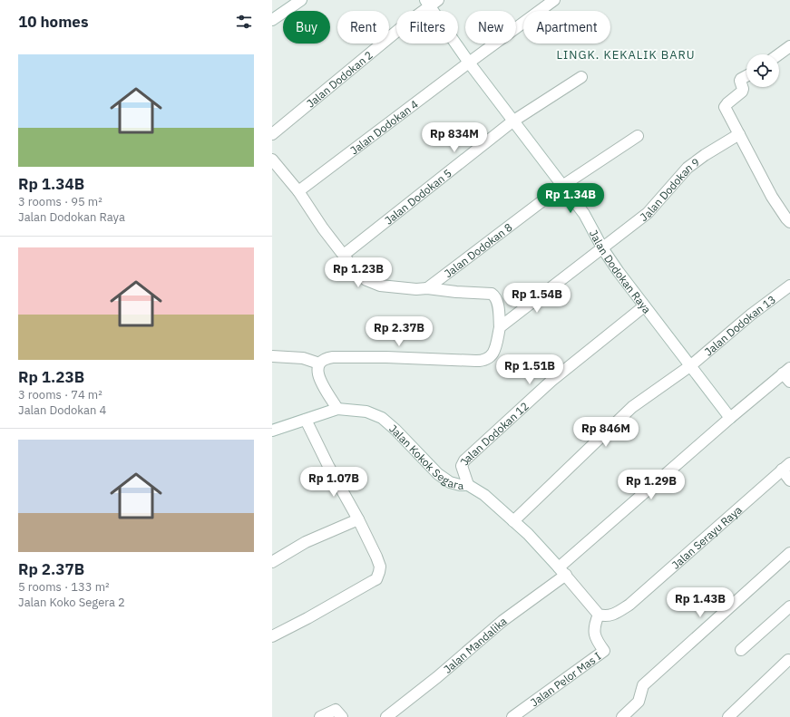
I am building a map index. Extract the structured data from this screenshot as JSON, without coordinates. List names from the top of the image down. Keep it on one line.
{"streets":{"street":["Jalan Dodokan 2","Jalan Dodokan 4","Jalan Dodokan 9","Jalan Dodokan 5","Jalan Dodokan 8","Jalan Dodokan Raya","Jalan Dodokan 13","Jalan Dodokan 12","Jalan Kokok Segara","Jalan Serayu Raya","Jalan Mandalika","Jalan Pelor Mas I"]},"crossings":[["Jalan Dodokan 2","Jalan Dodokan Raya"],["Jalan Dodokan 4","Jalan Dodokan Raya"],["Jalan Dodokan 9","Jalan Dodokan Raya"],["Jalan Dodokan 5","Jalan Dodokan Raya"],["Jalan Dodokan 8","Jalan Dodokan Raya"],["Jalan Dodokan Raya","Jalan Dodokan 13"],["Jalan Dodokan Raya","Jalan Dodokan 12"],["Jalan Dodokan Raya","Jalan Mandalika"],["Jalan Dodokan 13","Jalan Kokok Segara"],["Jalan Dodokan 12","Jalan Kokok Segara"],["Jalan Kokok Segara","Jalan Mandalika"],["Jalan Serayu Raya","Jalan Pelor Mas I"]],"districts":["LINGK. KEKALIK BARU"],"page":{"heading":"10 homes","chip":["Buy","Rent","Filters","New","Apartment"],"list":[{"name":"Rp 1.34B","note":"3 rooms · 95 m² · Jalan Dodokan Raya"},{"name":"Rp 1.23B","note":"3 rooms · 74 m² · Jalan Dodokan 4"},{"name":"Rp 2.37B","note":"5 rooms · 133 m² · Jalan Koko Segera 2"}],"price":["Rp 834M","Rp 1.34B","Rp 1.23B","Rp 1.54B","Rp 2.37B","Rp 1.51B","Rp 846M","Rp 1.07B","Rp 1.29B","Rp 1.43B"]}}
